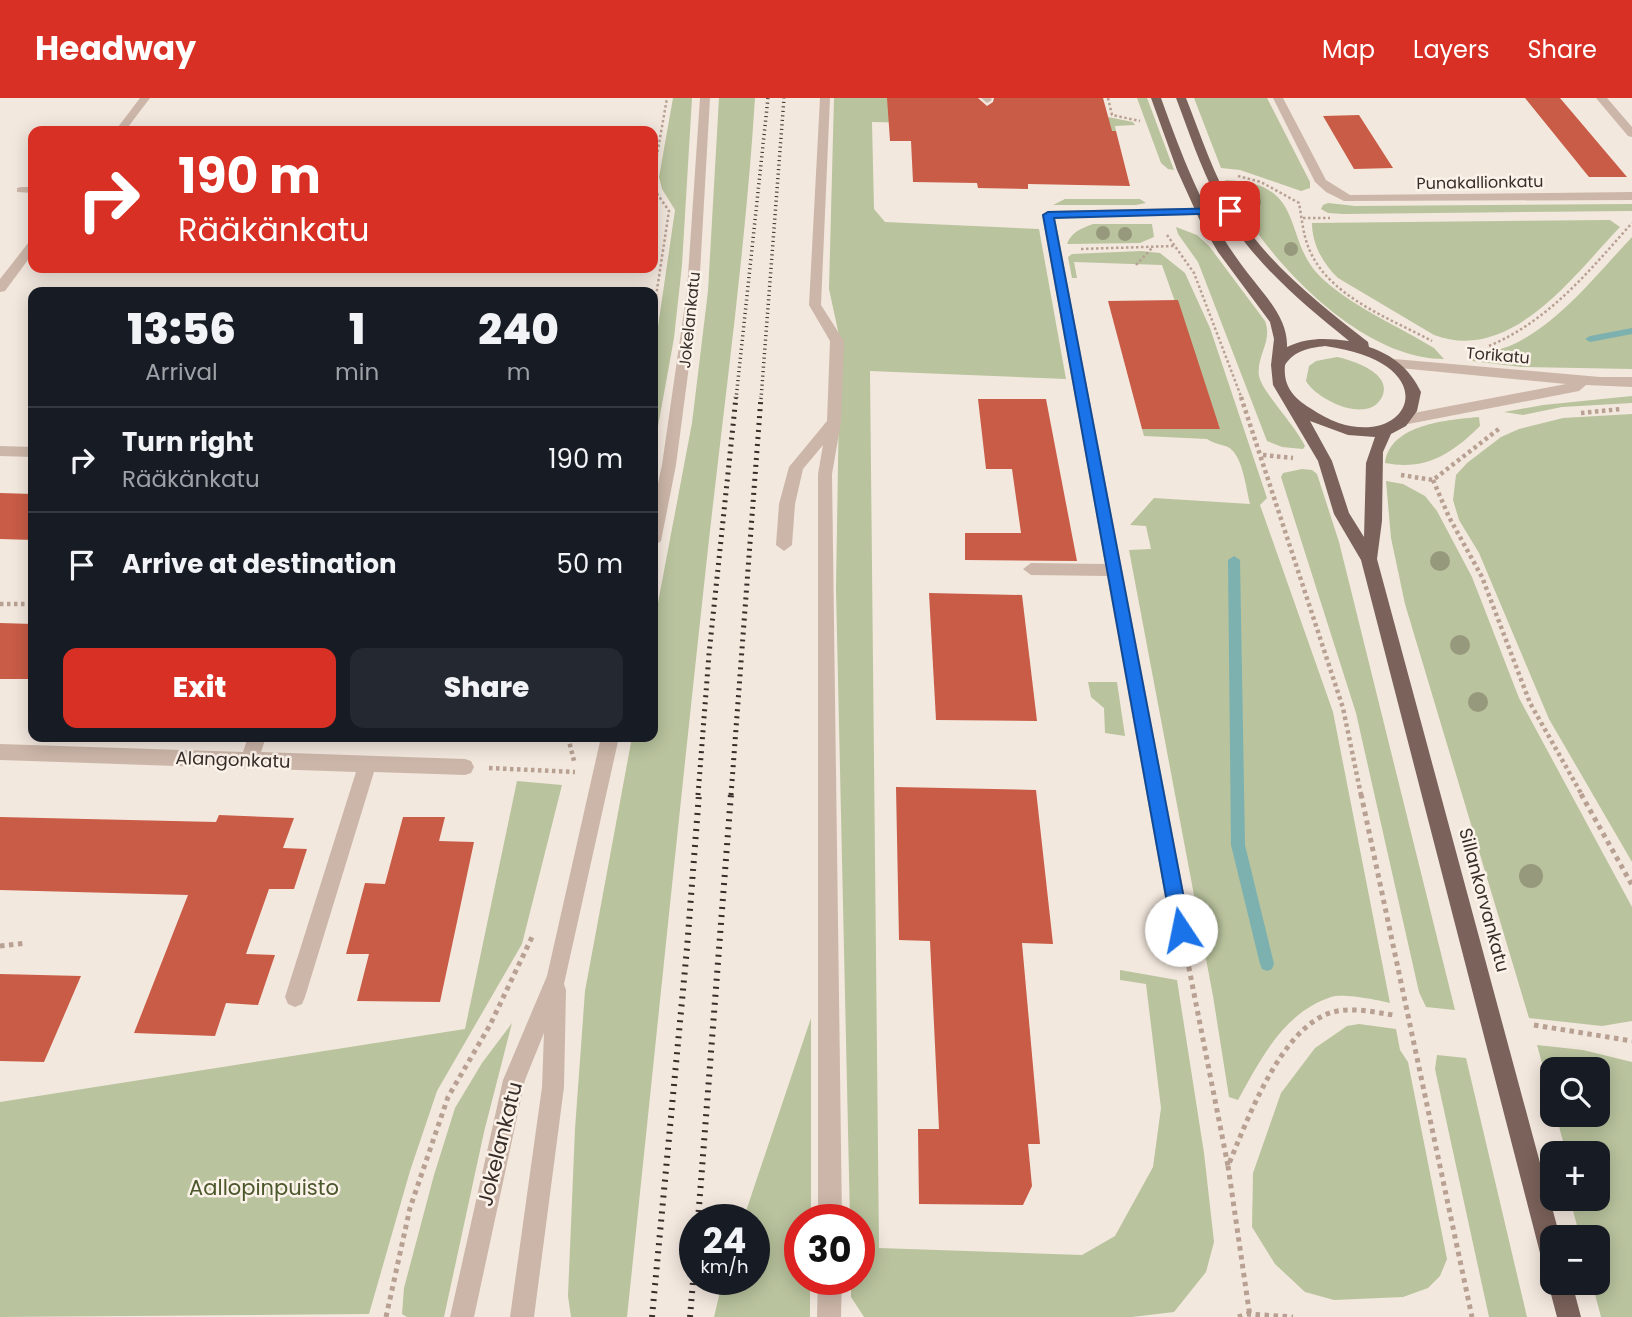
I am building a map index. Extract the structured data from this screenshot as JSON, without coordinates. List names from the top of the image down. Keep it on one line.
{"streets":{"main road":["Sillankorvankatu"],"street":["Punakallionkatu","Jokelankatu","Torikatu","Alangonkatu"]},"crossings":[["Torikatu","Sillankorvankatu"]],"parks":["Aallopinpuisto"],"page":{"header":"Headway","nav":["Map","Layers","Share"],"turn":["190 m","Rääkänkatu"],"eta":["13:56","Arrival","1","min","240","m"],"list":[{"name":"Turn right","note":"Rääkänkatu","value":"190 m"},{"name":"Arrive at destination","value":"50 m"}],"buttons":["Exit","Share"],"map_buttons":["+","−"],"speed":"24 km/h","limit":"30"}}
